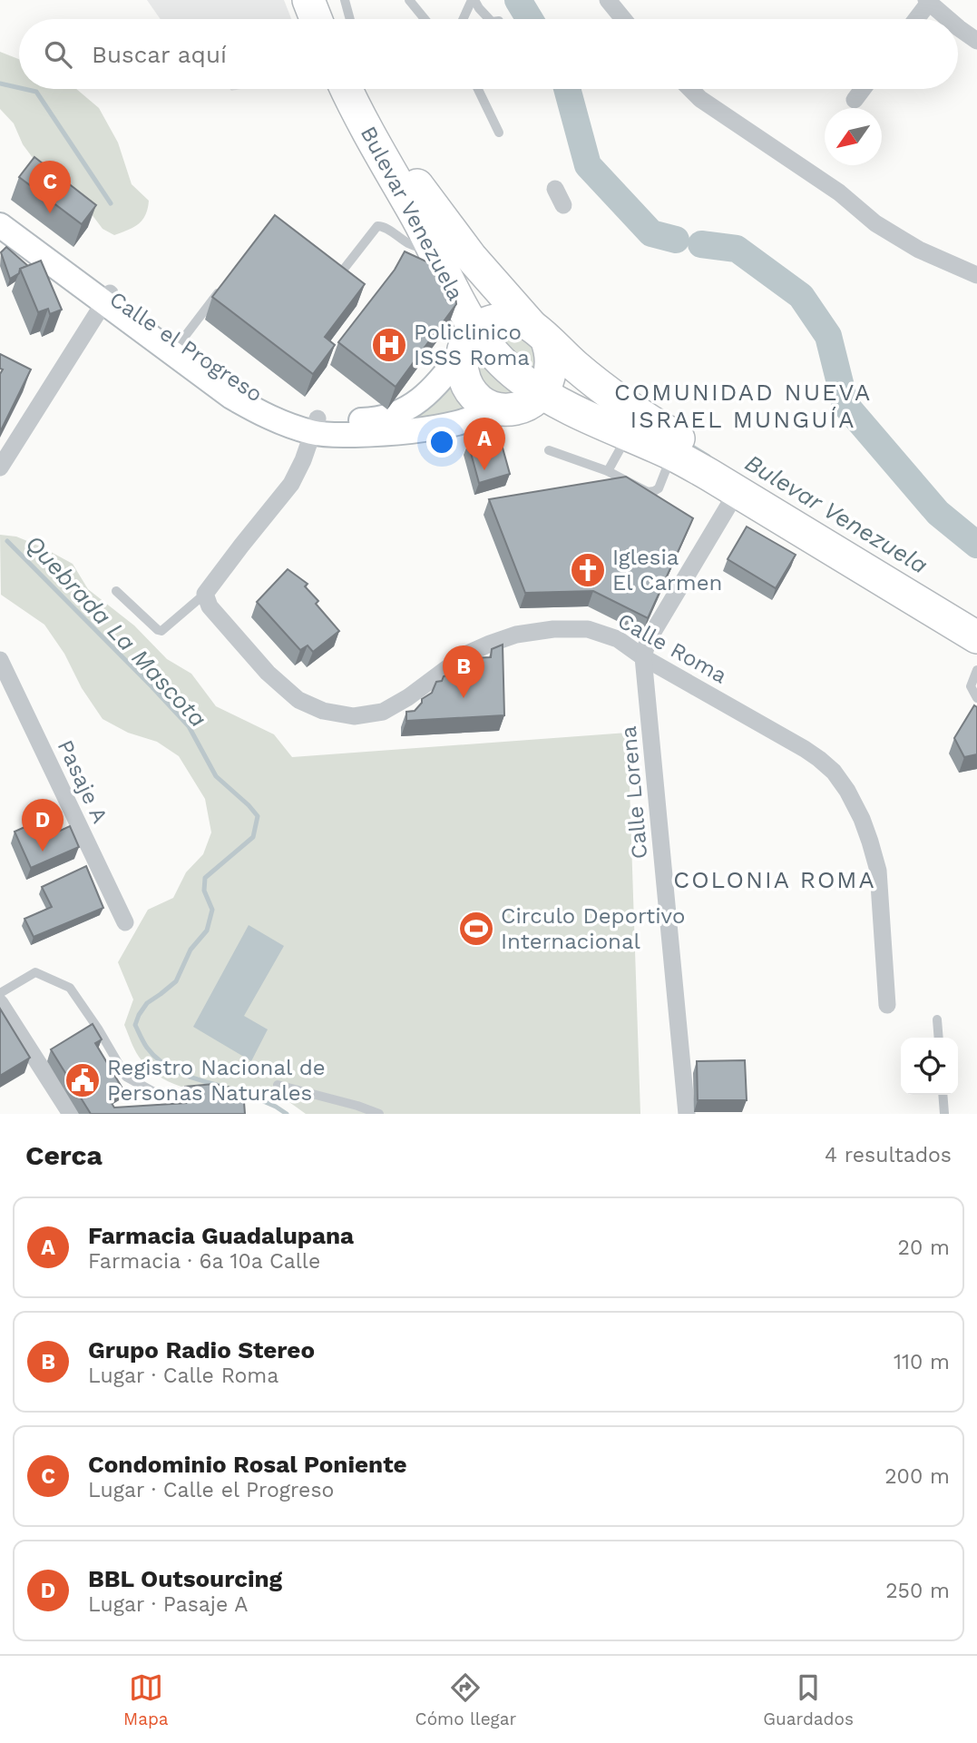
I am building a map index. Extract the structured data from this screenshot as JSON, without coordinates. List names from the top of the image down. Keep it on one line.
{"streets":{"highway":["Bulevar Venezuela"],"street":["Calle el Progreso","Calle Roma","Pasaje A","Calle Lorena"]},"crossings":[["Bulevar Venezuela","Calle el Progreso"],["Bulevar Venezuela","Calle Lorena"],["Calle Roma","Calle Lorena"]],"districts":["COMUNIDAD NUEVA ISRAEL MUNGUÍA","COLONIA ROMA"],"water":["Bulevar Venezuela","Quebrada La Mascota"],"places":{"hospital":["Policlinico ISSS Roma"],"church":["Iglesia El Carmen"],"sports":["Circulo Deportivo Internacional"],"public building":["Registro Nacional de Personas Naturales"]},"north":"bottom left","page":{"search":"Buscar aquí","pins":["C","A","B","D"],"heading":["Cerca","4 resultados"],"list":[{"mark":"A","name":"Farmacia Guadalupana","note":"Farmacia · 6a 10a Calle","value":"20 m"},{"mark":"B","name":"Grupo Radio Stereo","note":"Lugar · Calle Roma","value":"110 m"},{"mark":"C","name":"Condominio Rosal Poniente","note":"Lugar · Calle el Progreso","value":"200 m"},{"mark":"D","name":"BBL Outsourcing","note":"Lugar · Pasaje A","value":"250 m"}],"nav":["Mapa","Cómo llegar","Guardados"]}}
